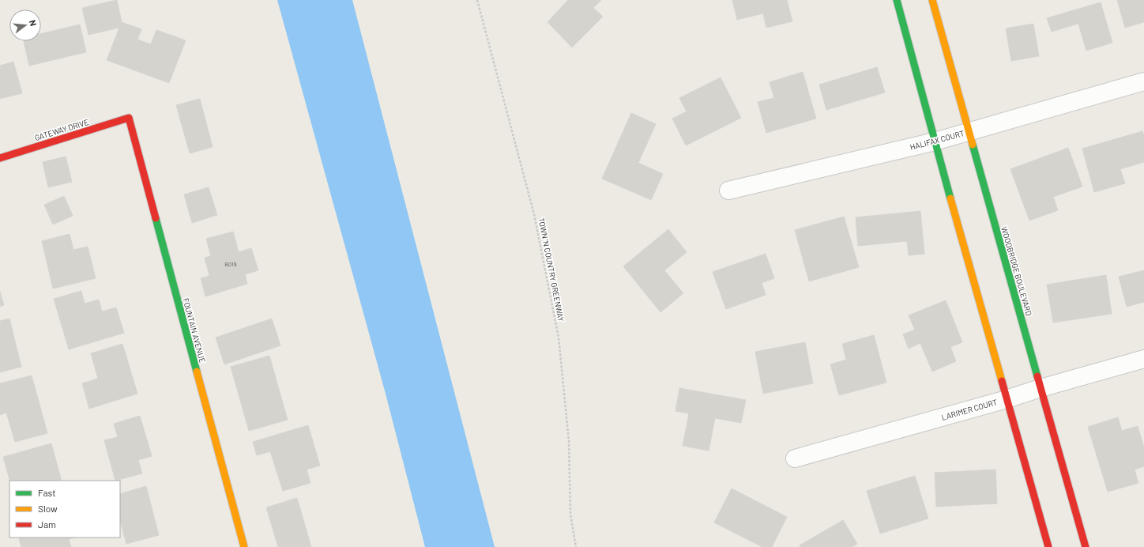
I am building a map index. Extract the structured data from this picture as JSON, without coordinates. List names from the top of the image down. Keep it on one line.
{"streets":{"street":["GATEWAY DRIVE","HALIFAX COURT","WOODBRIDGE BOULEVARD","FOUNTAIN AVENUE","LARIMER COURT"],"path":["TOWN 'N COUNTRY GREENWAY"]},"crossings":[["GATEWAY DRIVE","FOUNTAIN AVENUE"],["HALIFAX COURT","WOODBRIDGE BOULEVARD"],["WOODBRIDGE BOULEVARD","LARIMER COURT"]],"house_numbers":["8019"],"legend":["Fast","Slow","Jam"],"north":"right"}
